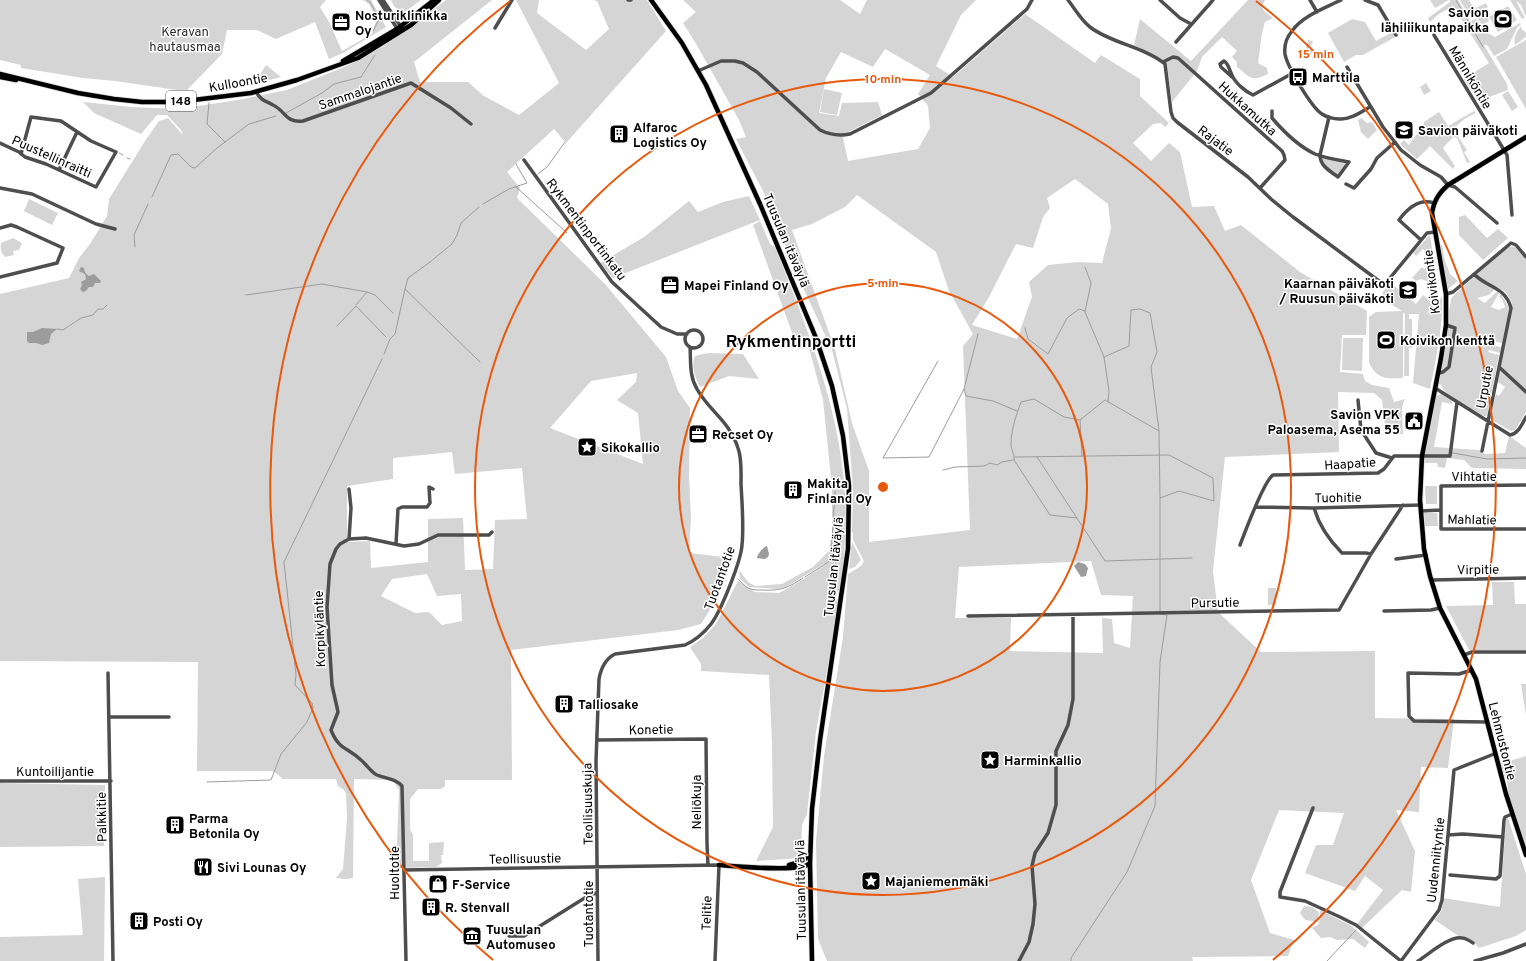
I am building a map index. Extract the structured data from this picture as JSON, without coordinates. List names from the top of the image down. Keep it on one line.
{"streets":{"main road":["Kulloontie","148","Tuusulan itäväylä","Koivikontie","Lehmustontie"],"street":["Männiköntie","Sammalojantie","Hukkamutka","Rajatie","Puustellinraitti","Rykmentinportinkatu","Urputie","Haapatie","Vihtatie","Tuohitie","Mahlatie","Virpitie","Tuotantotie","Pursutie","Korpikyläntie","Konetie","Kuntoilijantie","Neliökuja","Teollisuuskuja","Palkkitie","Teollisuustie","Uudenniityntie","Huoltotie","Telitie"]},"crossings":[["Kulloontie","Sammalojantie"],["Hukkamutka","Rajatie"],["Rykmentinportinkatu","Tuotantotie"],["Koivikontie","Haapatie"],["Koivikontie","Tuohitie"],["Koivikontie","Virpitie"],["Koivikontie","Lehmustontie"],["Haapatie","Tuohitie"],["Vihtatie","Mahlatie"],["Tuohitie","Pursutie"],["Tuotantotie","Konetie"],["Tuotantotie","Teollisuuskuja"],["Tuotantotie","Teollisuustie"],["Korpikyläntie","Huoltotie"],["Konetie","Neliökuja"],["Konetie","Teollisuuskuja"],["Lehmustontie","Uudenniityntie"],["Kuntoilijantie","Palkkitie"],["Neliökuja","Teollisuustie"],["Teollisuuskuja","Teollisuustie"],["Teollisuustie","Huoltotie"],["Teollisuustie","Telitie"]],"districts":["Rykmentinportti"],"parks":["Keravan hautausmaa"],"places":{"sports":["Savion lähiliikuntapaikka","Koivikon kenttä"],"office":["Nosturiklinikka Oy","Mapei Finland Oy","Recset Oy"],"bus stop":["Marttila"],"school or university":["Savion päiväkoti","Kaarnan päiväkoti / Ruusun päiväkoti"],"building":["Alfaroc Logistics Oy","Makita Finland Oy","Talliosake","Parma Betonila Oy","R. Stenvall","Posti Oy"],"public building":["Savion VPK Paloasema, Asema 55"],"place":["Sikokallio","Harminkallio","Majaniemenmäki"],"restaurant":["Sivi Lounas Oy"],"shop":["F-Service"],"museum":["Tuusulan Automuseo"]},"rings":["15 min","10 min","5 min"]}
